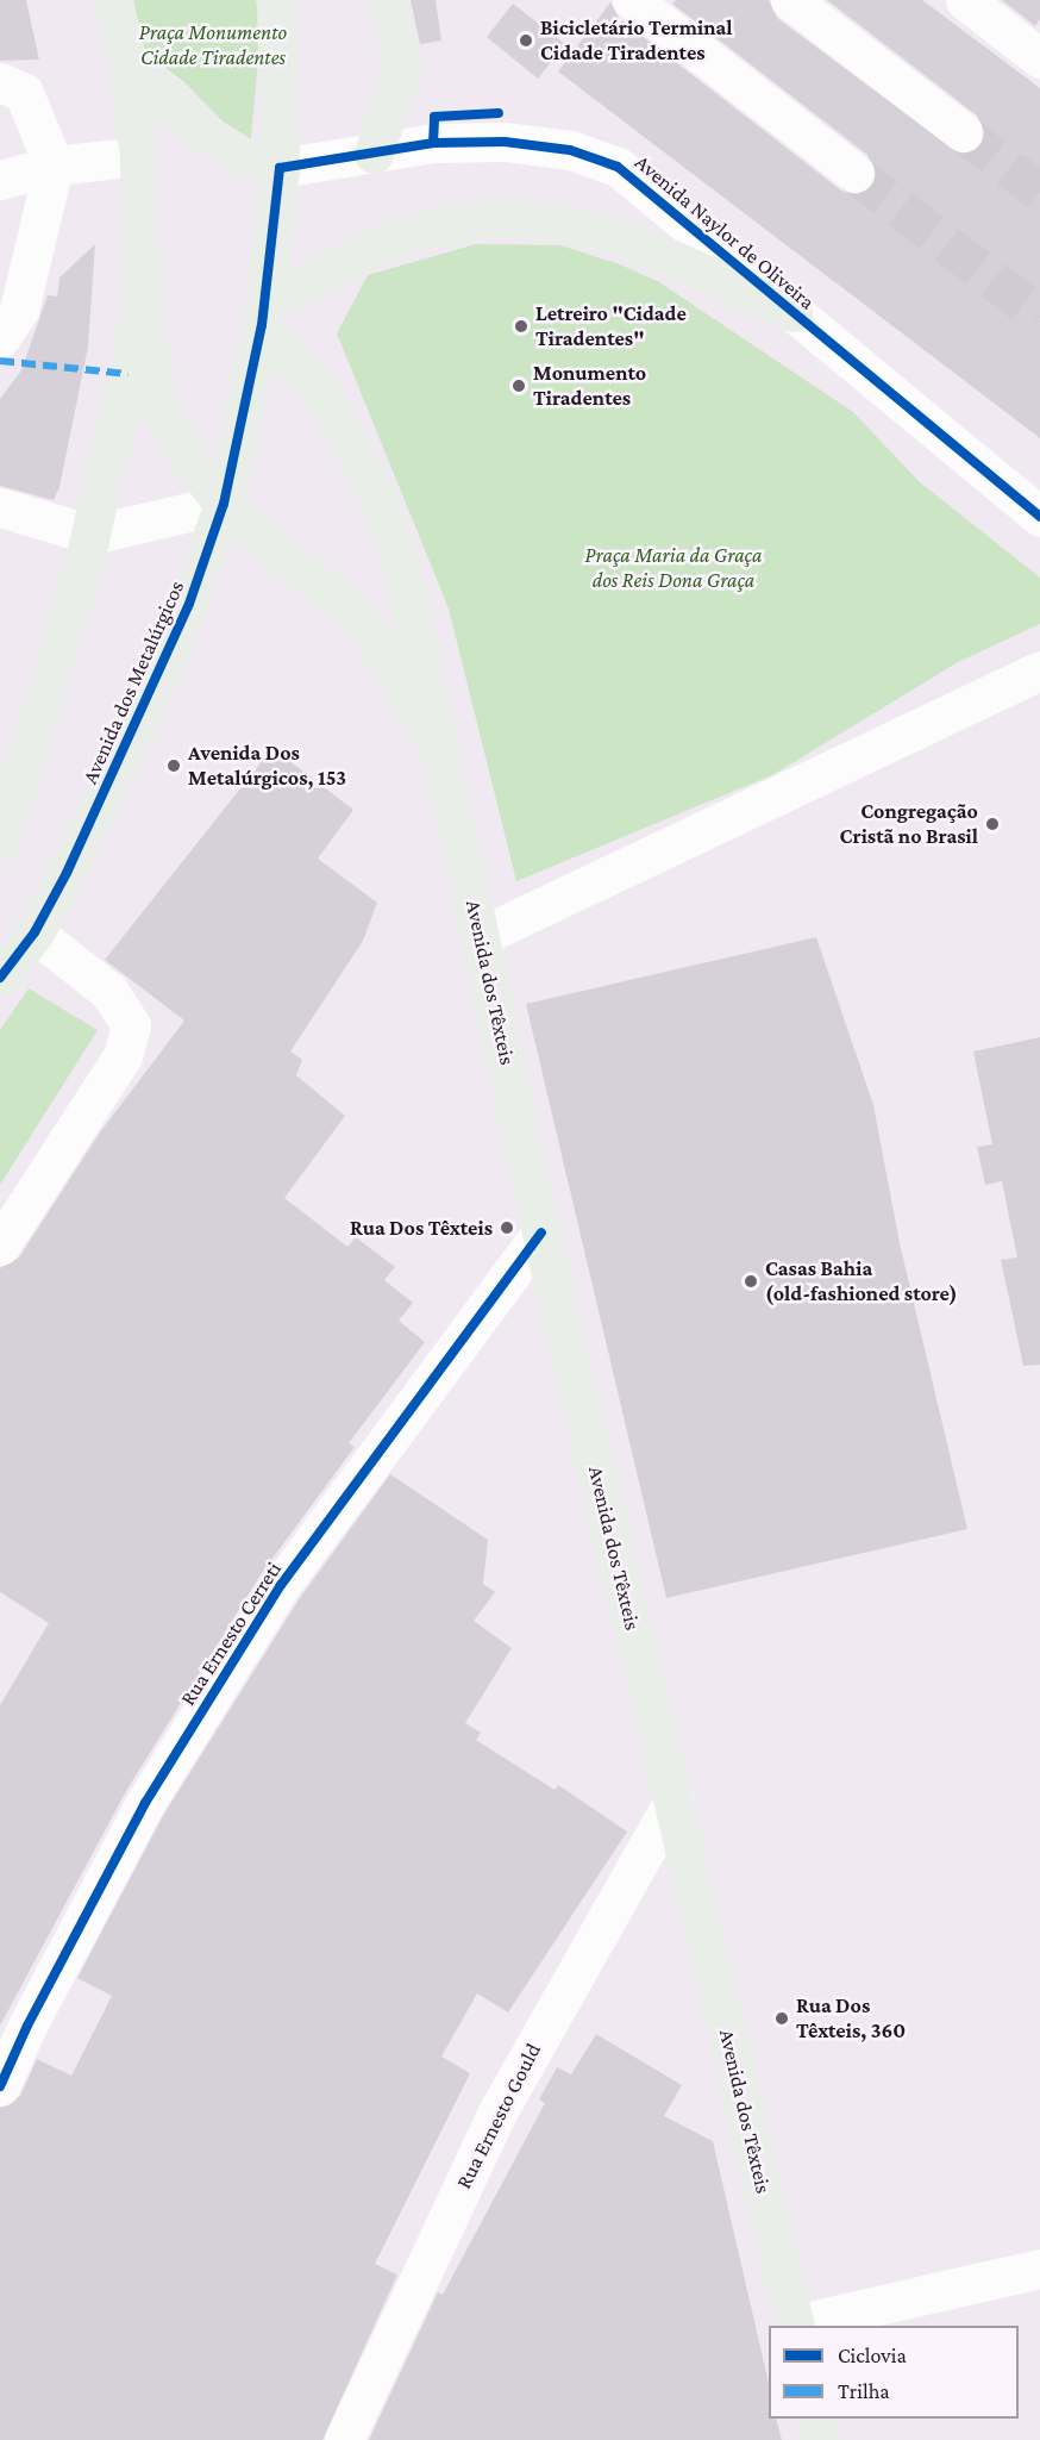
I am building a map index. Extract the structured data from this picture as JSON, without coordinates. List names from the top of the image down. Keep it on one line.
{"streets":{"main road":["Avenida dos Metalúrgicos","Avenida dos Têxteis"],"street":["Avenida Naylor de Oliveira","Rua Ernesto Cerreti","Rua Ernesto Gould"]},"crossings":[["Avenida Naylor de Oliveira","Avenida dos Metalúrgicos"],["Avenida dos Metalúrgicos","Avenida dos Têxteis"],["Avenida dos Têxteis","Rua Ernesto Cerreti"],["Avenida dos Têxteis","Rua Ernesto Gould"]],"parks":["Praça Monumento Cidade Tiradentes","Praça Maria da Graça dos Reis Dona Graça"],"places":["Bicicletário Terminal Cidade Tiradentes","Letreiro \"Cidade Tiradentes\"","Monumento Tiradentes","Avenida Dos Metalúrgicos, 153","Congregação Cristã no Brasil","Rua Dos Têxteis","Casas Bahia (old-fashioned store)","Rua Dos Têxteis, 360"],"legend":["Ciclovia","Trilha"]}
